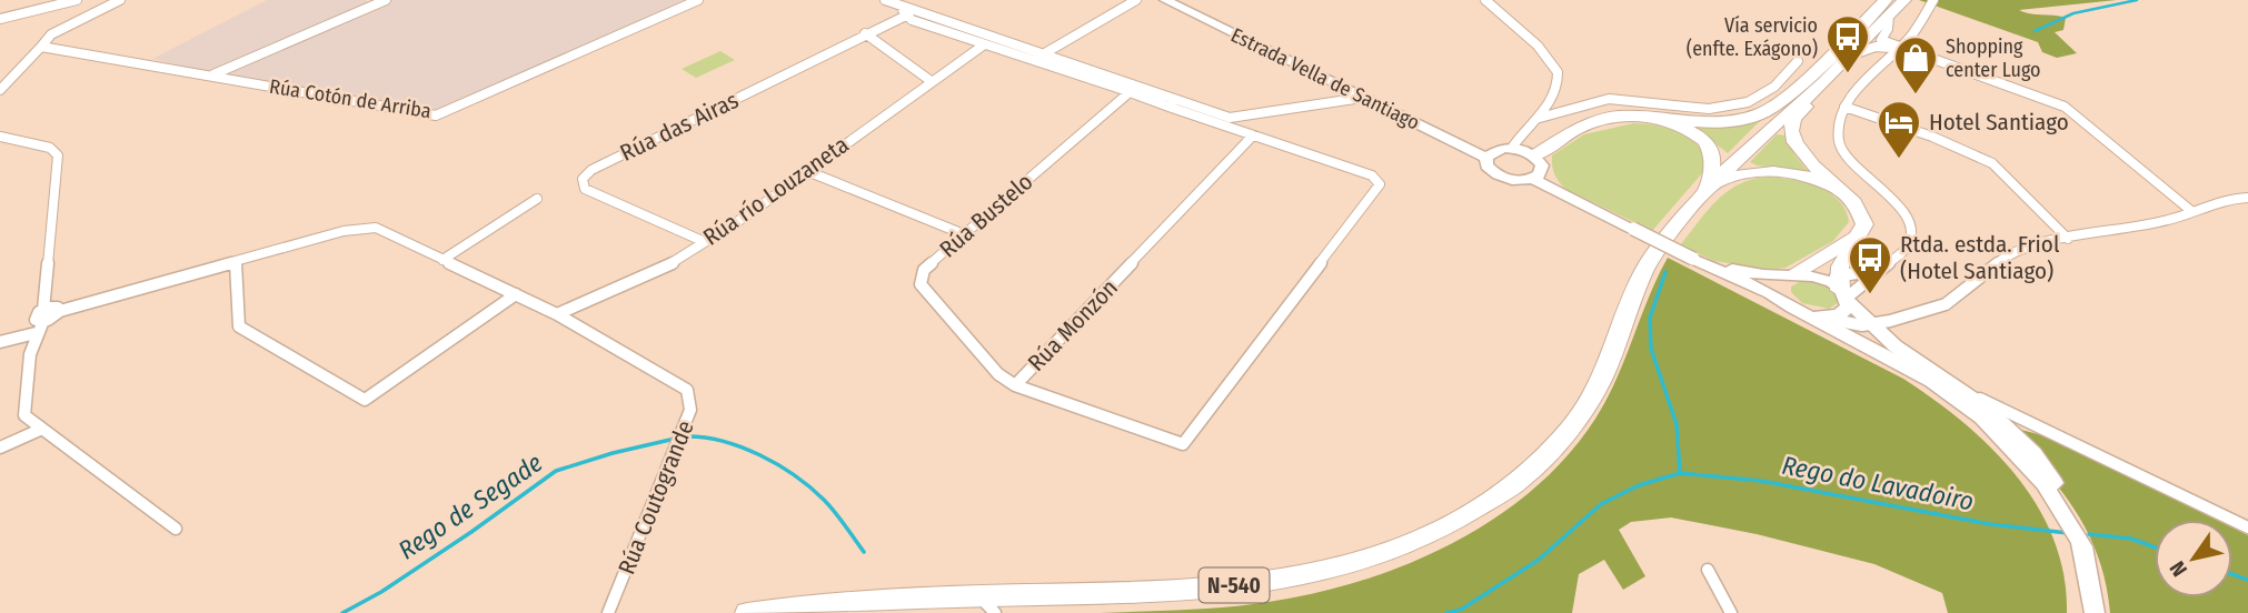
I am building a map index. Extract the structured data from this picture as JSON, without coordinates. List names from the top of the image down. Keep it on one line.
{"streets":{"highway":["N-540"],"main road":["Estrada Vella de Santiago"],"street":["Rúa Cotón de Arriba","Rúa das Airas","Rúa río Louzaneta","Rúa Bustelo","Rúa Monzón","Rúa Coutogrande"]},"crossings":[["Rúa das Airas","Rúa río Louzaneta"],["Rúa río Louzaneta","Rúa Coutogrande"],["Rúa Bustelo","Rúa Monzón"]],"water":["Rego do Lavadoiro","Rego de Segade"],"places":{"bus stop":["Vía servicio (enfte. Exágono)","Rtda. estda. Friol (Hotel Santiago)"],"shop":["Shopping center Lugo"],"hotel":["Hotel Santiago"]},"north":"bottom left"}
